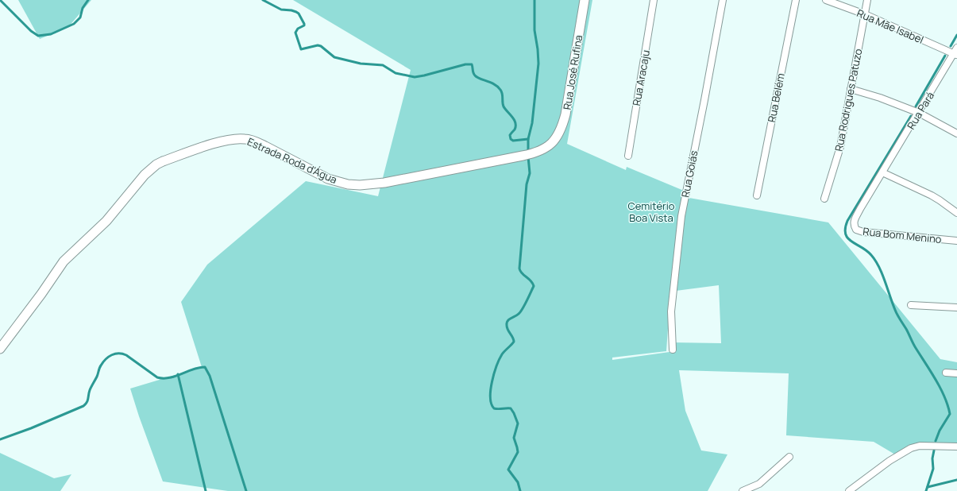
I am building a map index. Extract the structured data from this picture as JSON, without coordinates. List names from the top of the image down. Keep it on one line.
{"streets":{"street":["Rua Mãe Isabel","Rua José Rufina","Rua Aracaju","Rua Belém","Rua Rodrigues Patuzo","Rua Pará","Estrada Roda d'Água","Rua Goiás","Rua Bom Menino"]},"crossings":[["Rua Mãe Isabel","Rua Rodrigues Patuzo"],["Rua Mãe Isabel","Rua Pará"],["Rua José Rufina","Estrada Roda d'Água"],["Rua Pará","Rua Bom Menino"]],"parks":["Cemitério Boa Vista"]}
